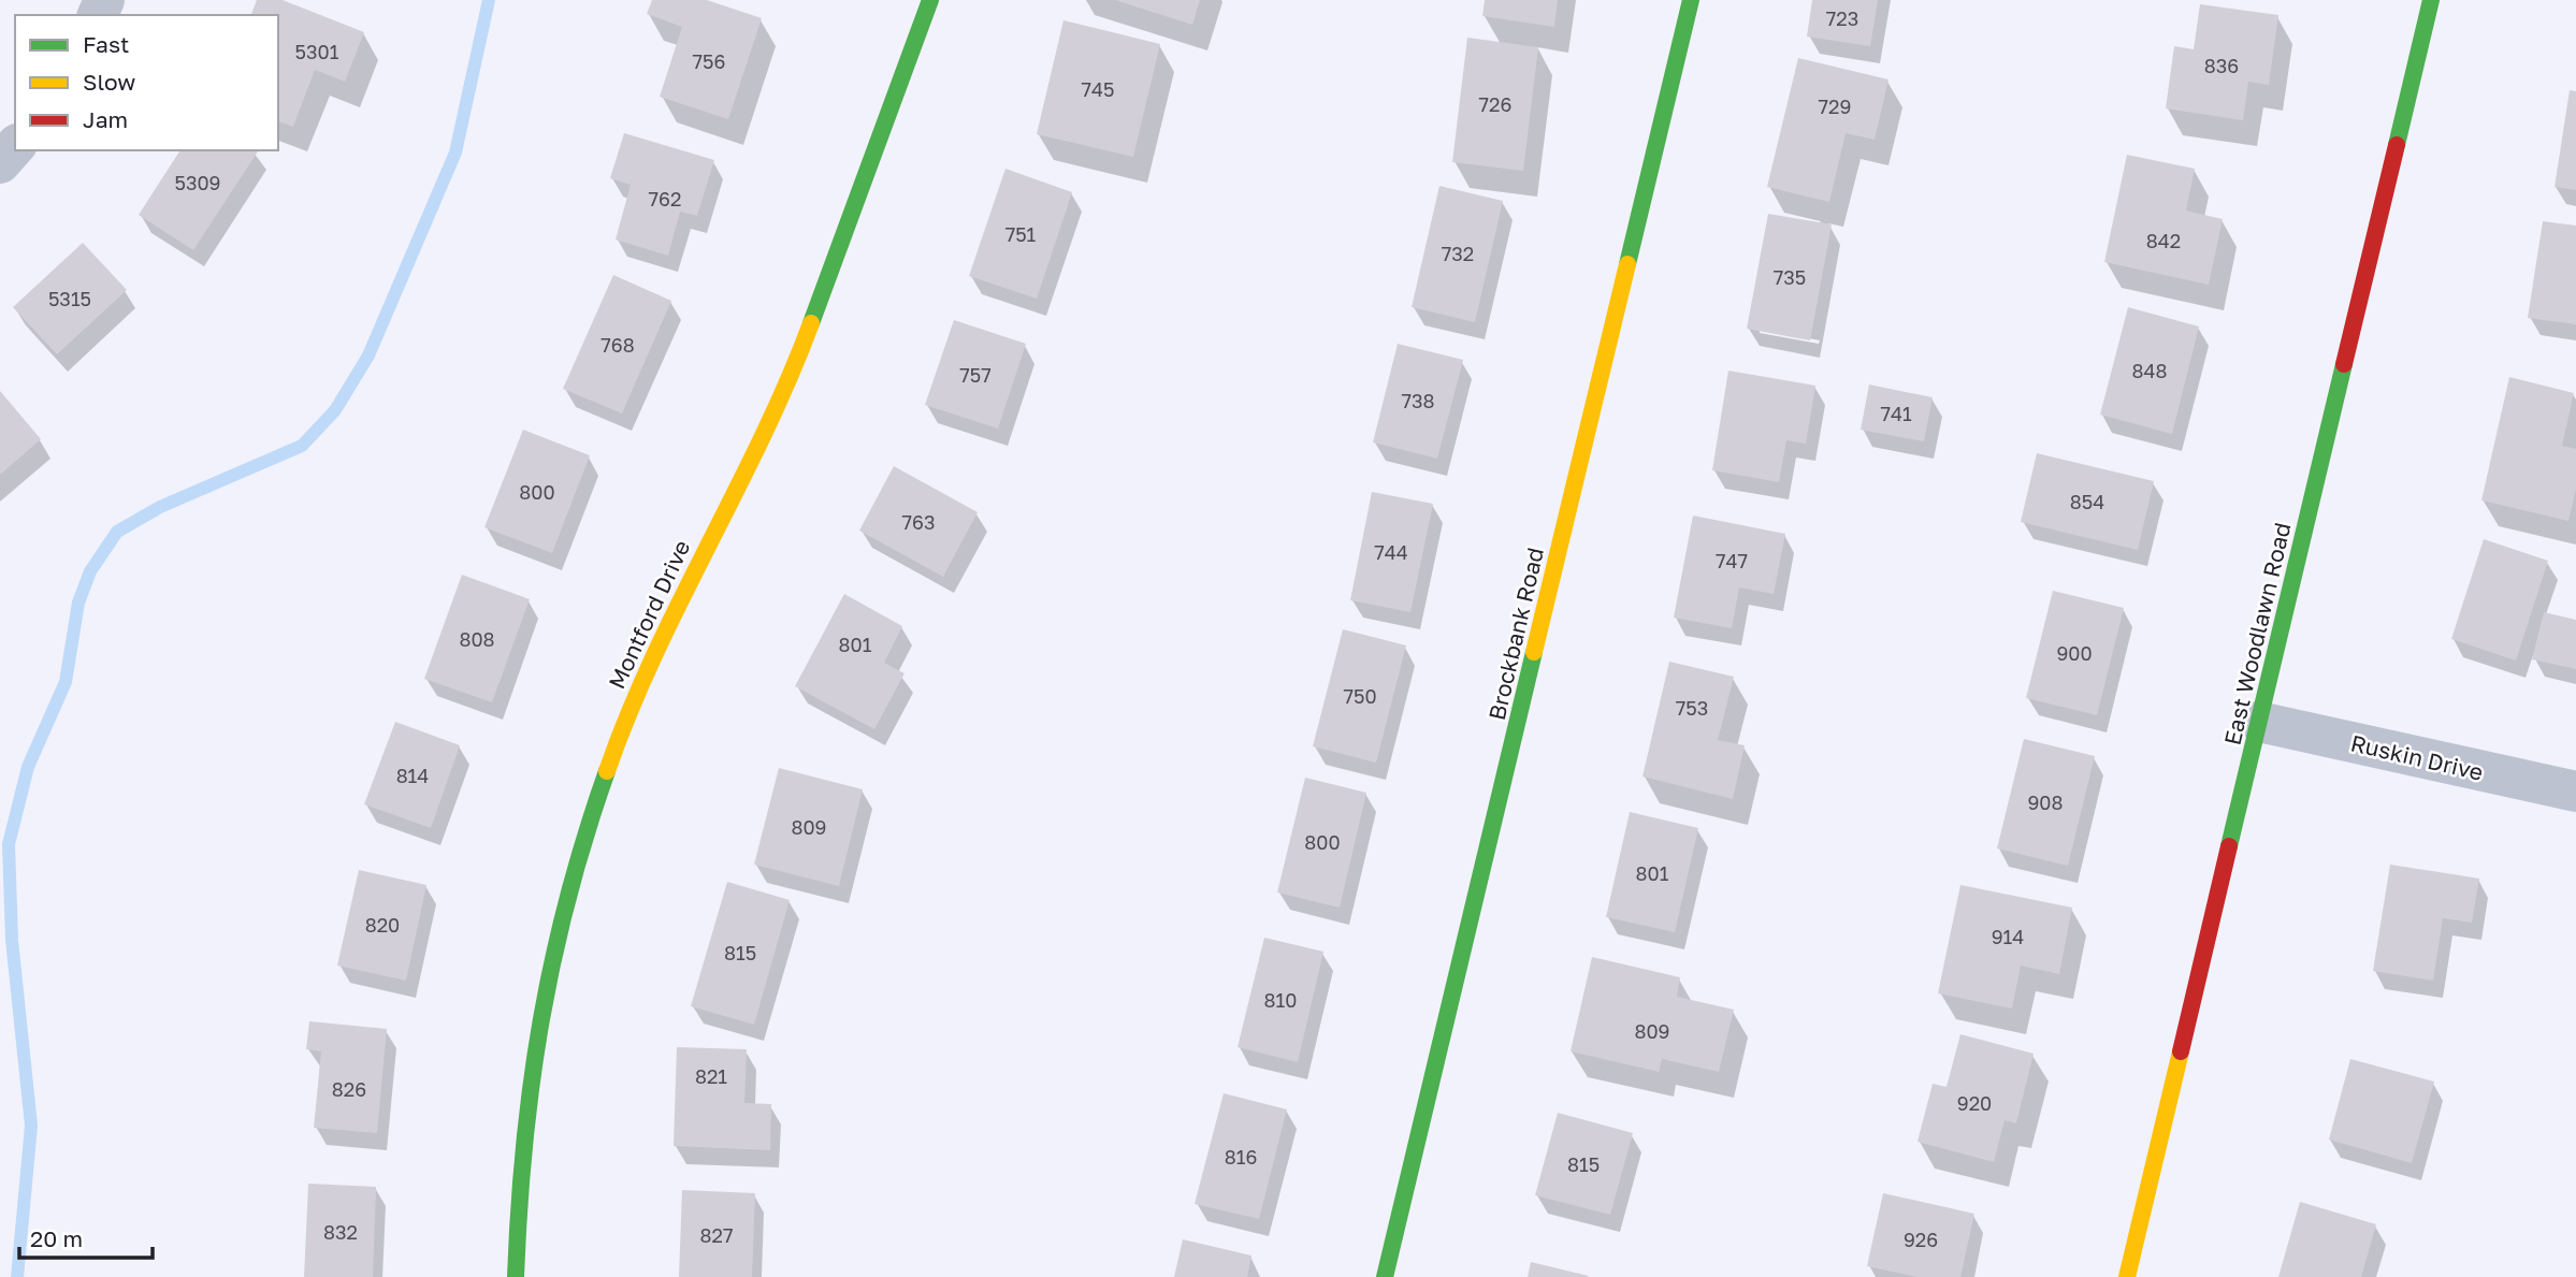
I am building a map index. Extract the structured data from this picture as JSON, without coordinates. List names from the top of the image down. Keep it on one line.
{"streets":{"street":["Montford Drive","Brockbank Road","East Woodlawn Road","Ruskin Drive"]},"crossings":[["East Woodlawn Road","Ruskin Drive"]],"house_numbers":["723","5301","756","836","745","726","729","5309","762","751","842","732","735","5315","768","848","757","738","741","800","854","763","744","747","808","801","900","750","753","814","908","809","800","801","820","914","815","810","809","821","826","920","816","815","832","827","926"],"legend":["Fast","Slow","Jam"],"scale_bar":"20 m"}
